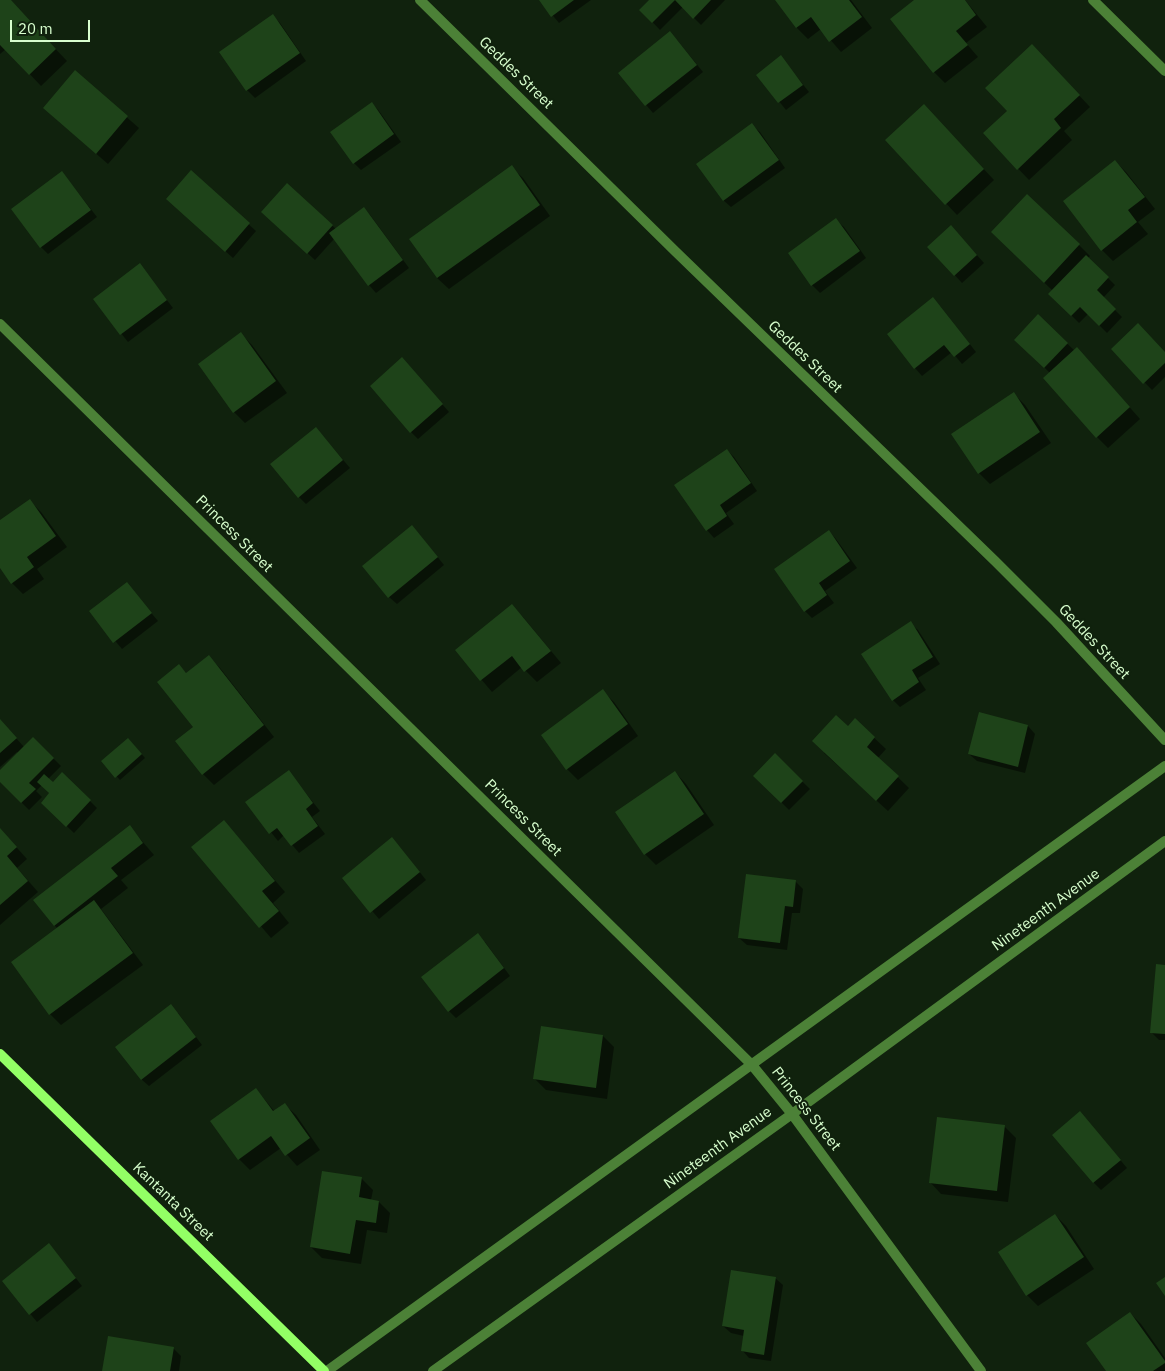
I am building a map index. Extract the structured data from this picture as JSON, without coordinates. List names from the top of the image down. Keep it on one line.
{"streets":{"street":["Geddes Street","Princess Street","Nineteenth Avenue","Kantanta Street"]},"crossings":[["Princess Street","Nineteenth Avenue"]],"scale_bar":"20 m"}
